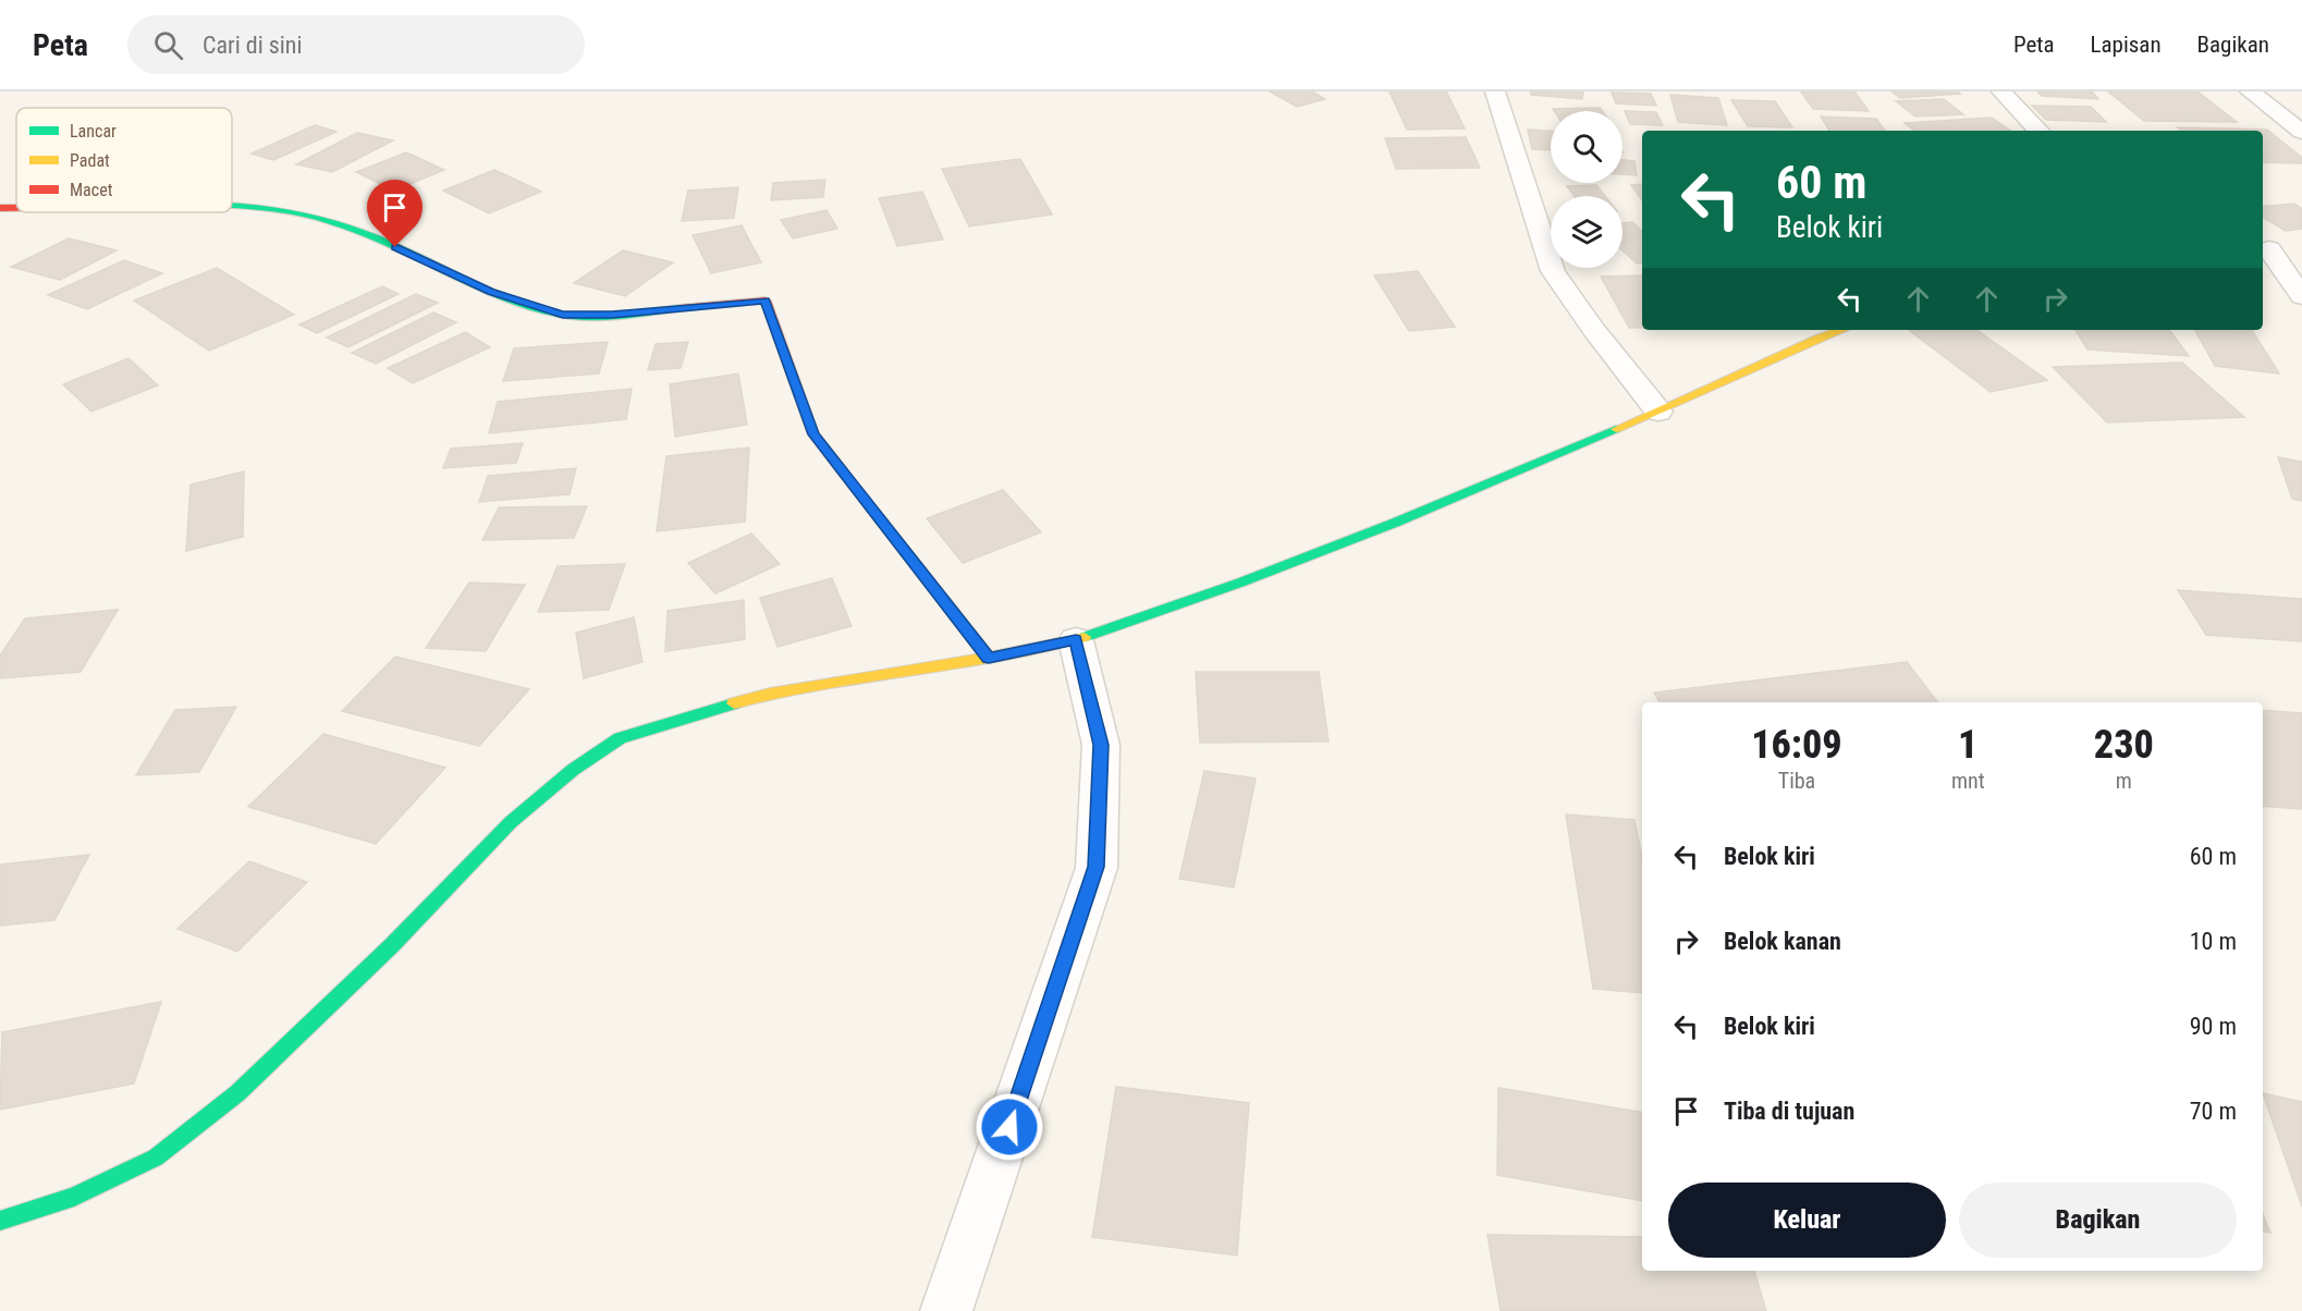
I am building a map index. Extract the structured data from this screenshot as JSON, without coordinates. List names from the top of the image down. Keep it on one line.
{"legend":["Lancar","Padat","Macet"],"page":{"header":"Peta","search":"Cari di sini","nav":["Peta","Lapisan","Bagikan"],"turn":["60 m","Belok kiri"],"eta":["16:09","Tiba","1","mnt","230","m"],"list":[{"name":"Belok kiri","value":"60 m"},{"name":"Belok kanan","value":"10 m"},{"name":"Belok kiri","value":"90 m"},{"name":"Tiba di tujuan","value":"70 m"}],"buttons":["Keluar","Bagikan"]}}
